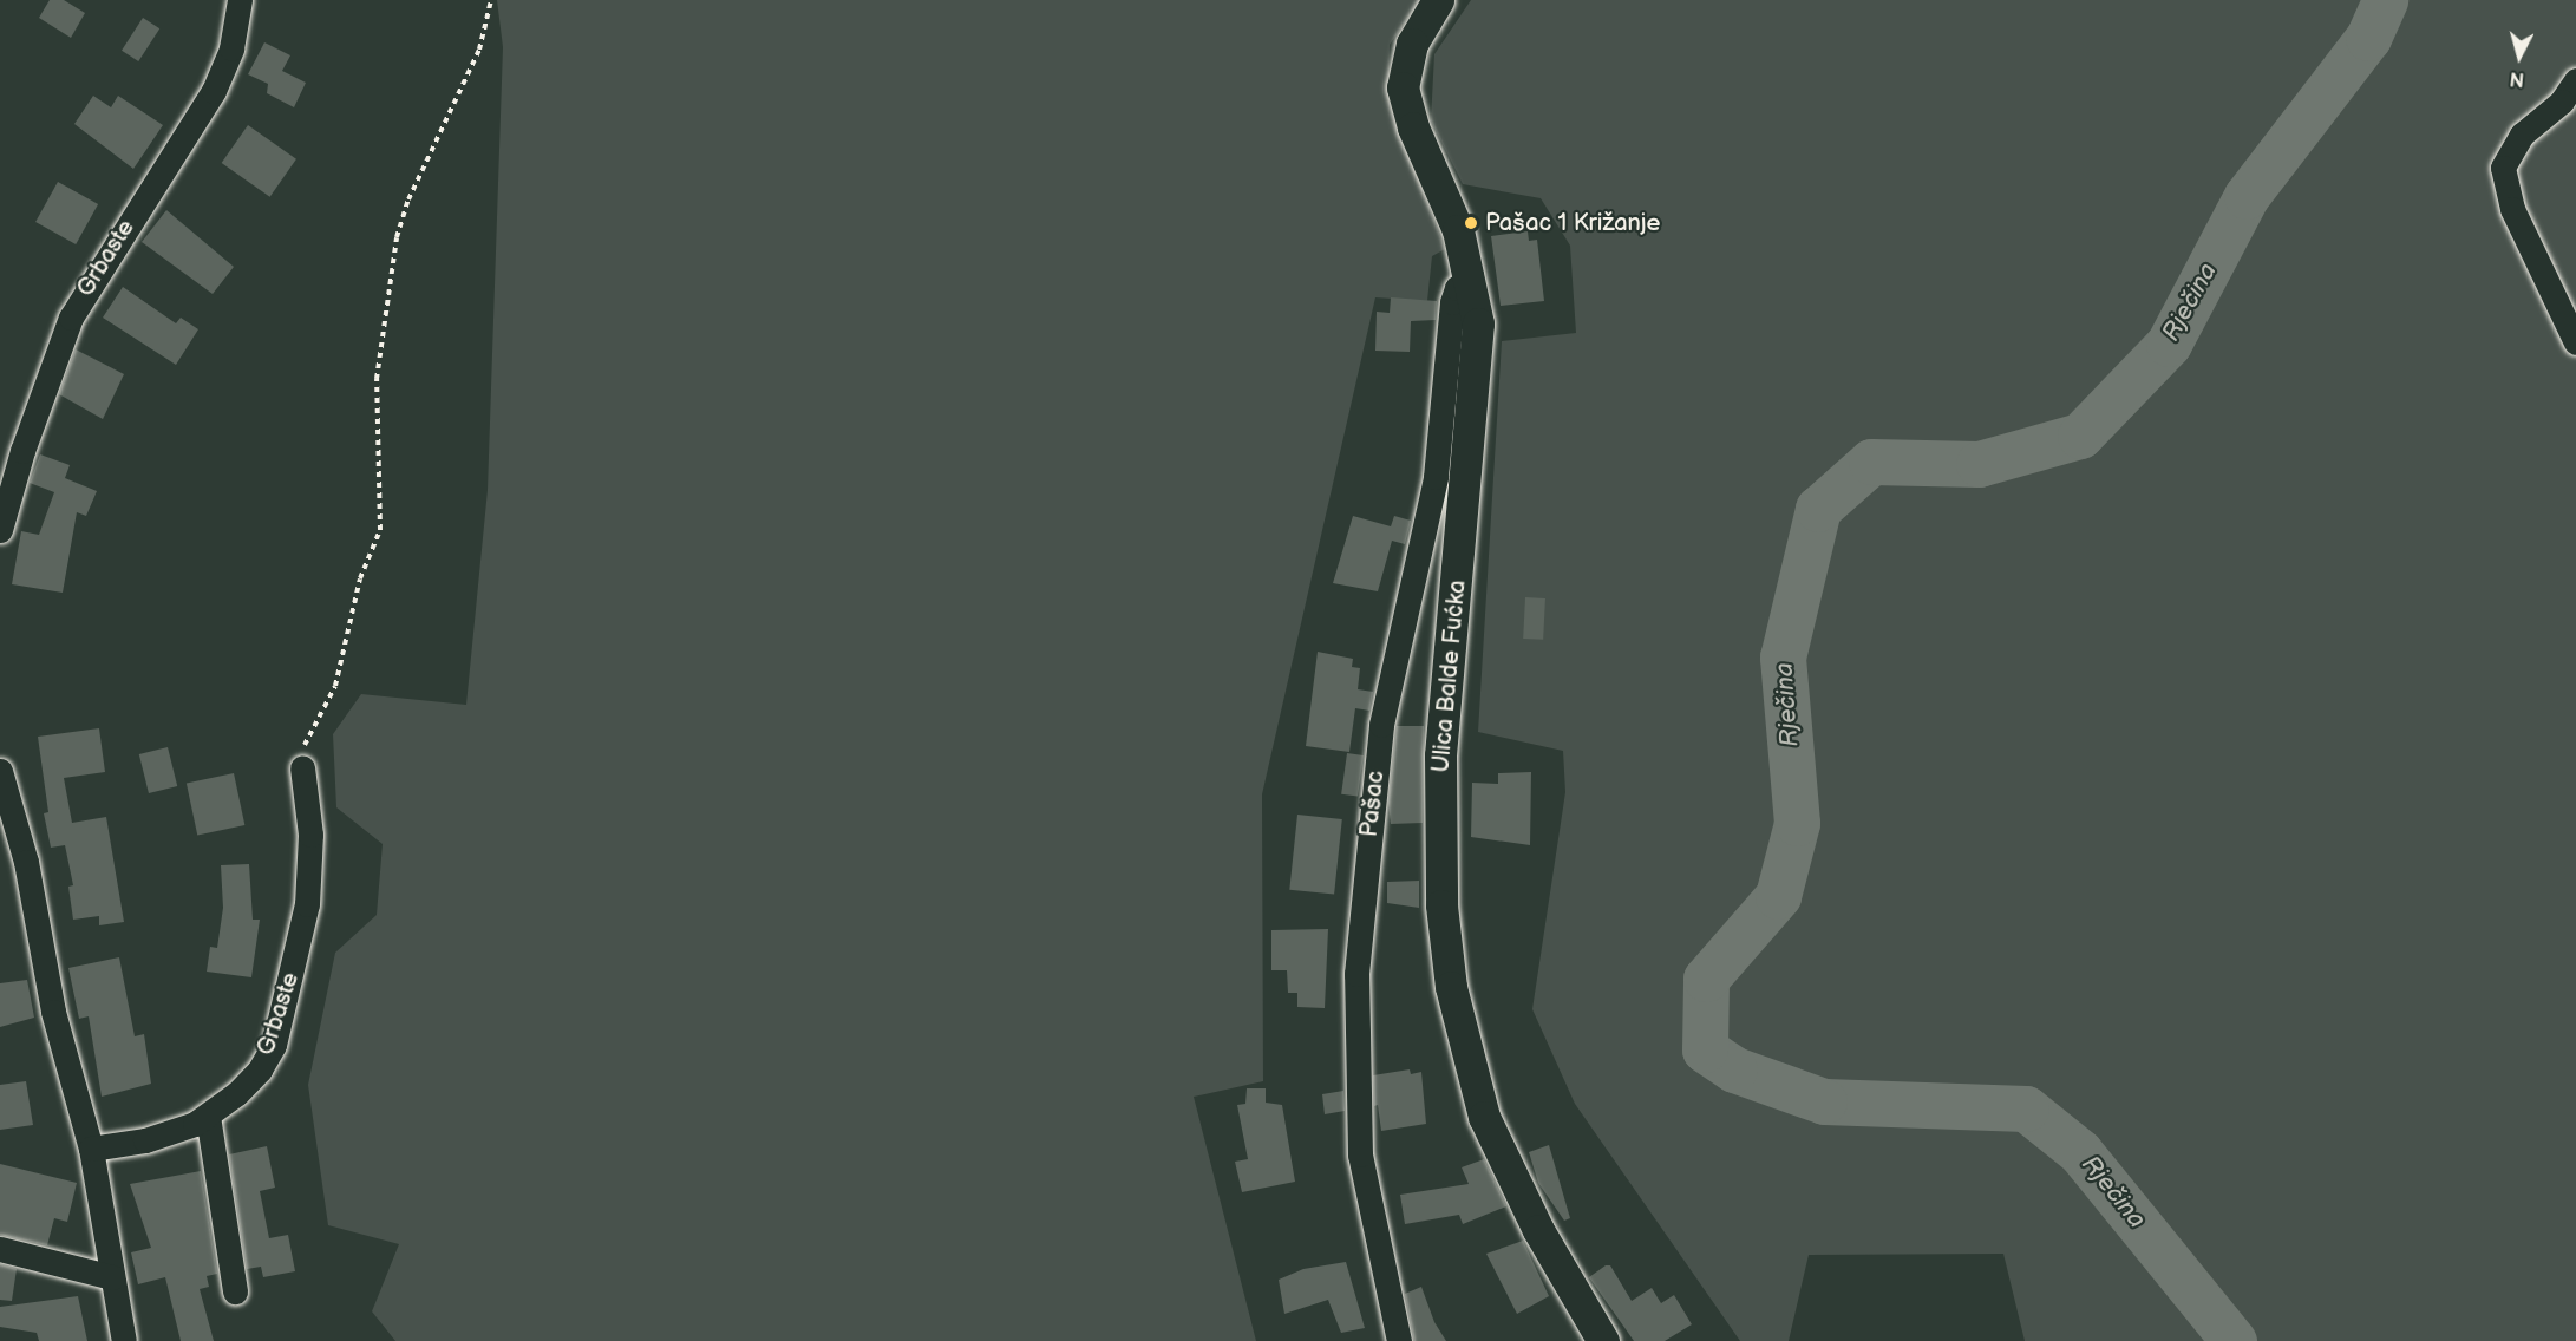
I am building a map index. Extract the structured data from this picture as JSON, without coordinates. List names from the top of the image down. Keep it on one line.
{"streets":{"main road":["Ulica Balde Fućka"],"street":["Grbaste","Pašac"]},"crossings":[["Ulica Balde Fućka","Pašac"]],"water":["Rječina"],"places":["Pašac 1 Križanje"],"north":"bottom"}
